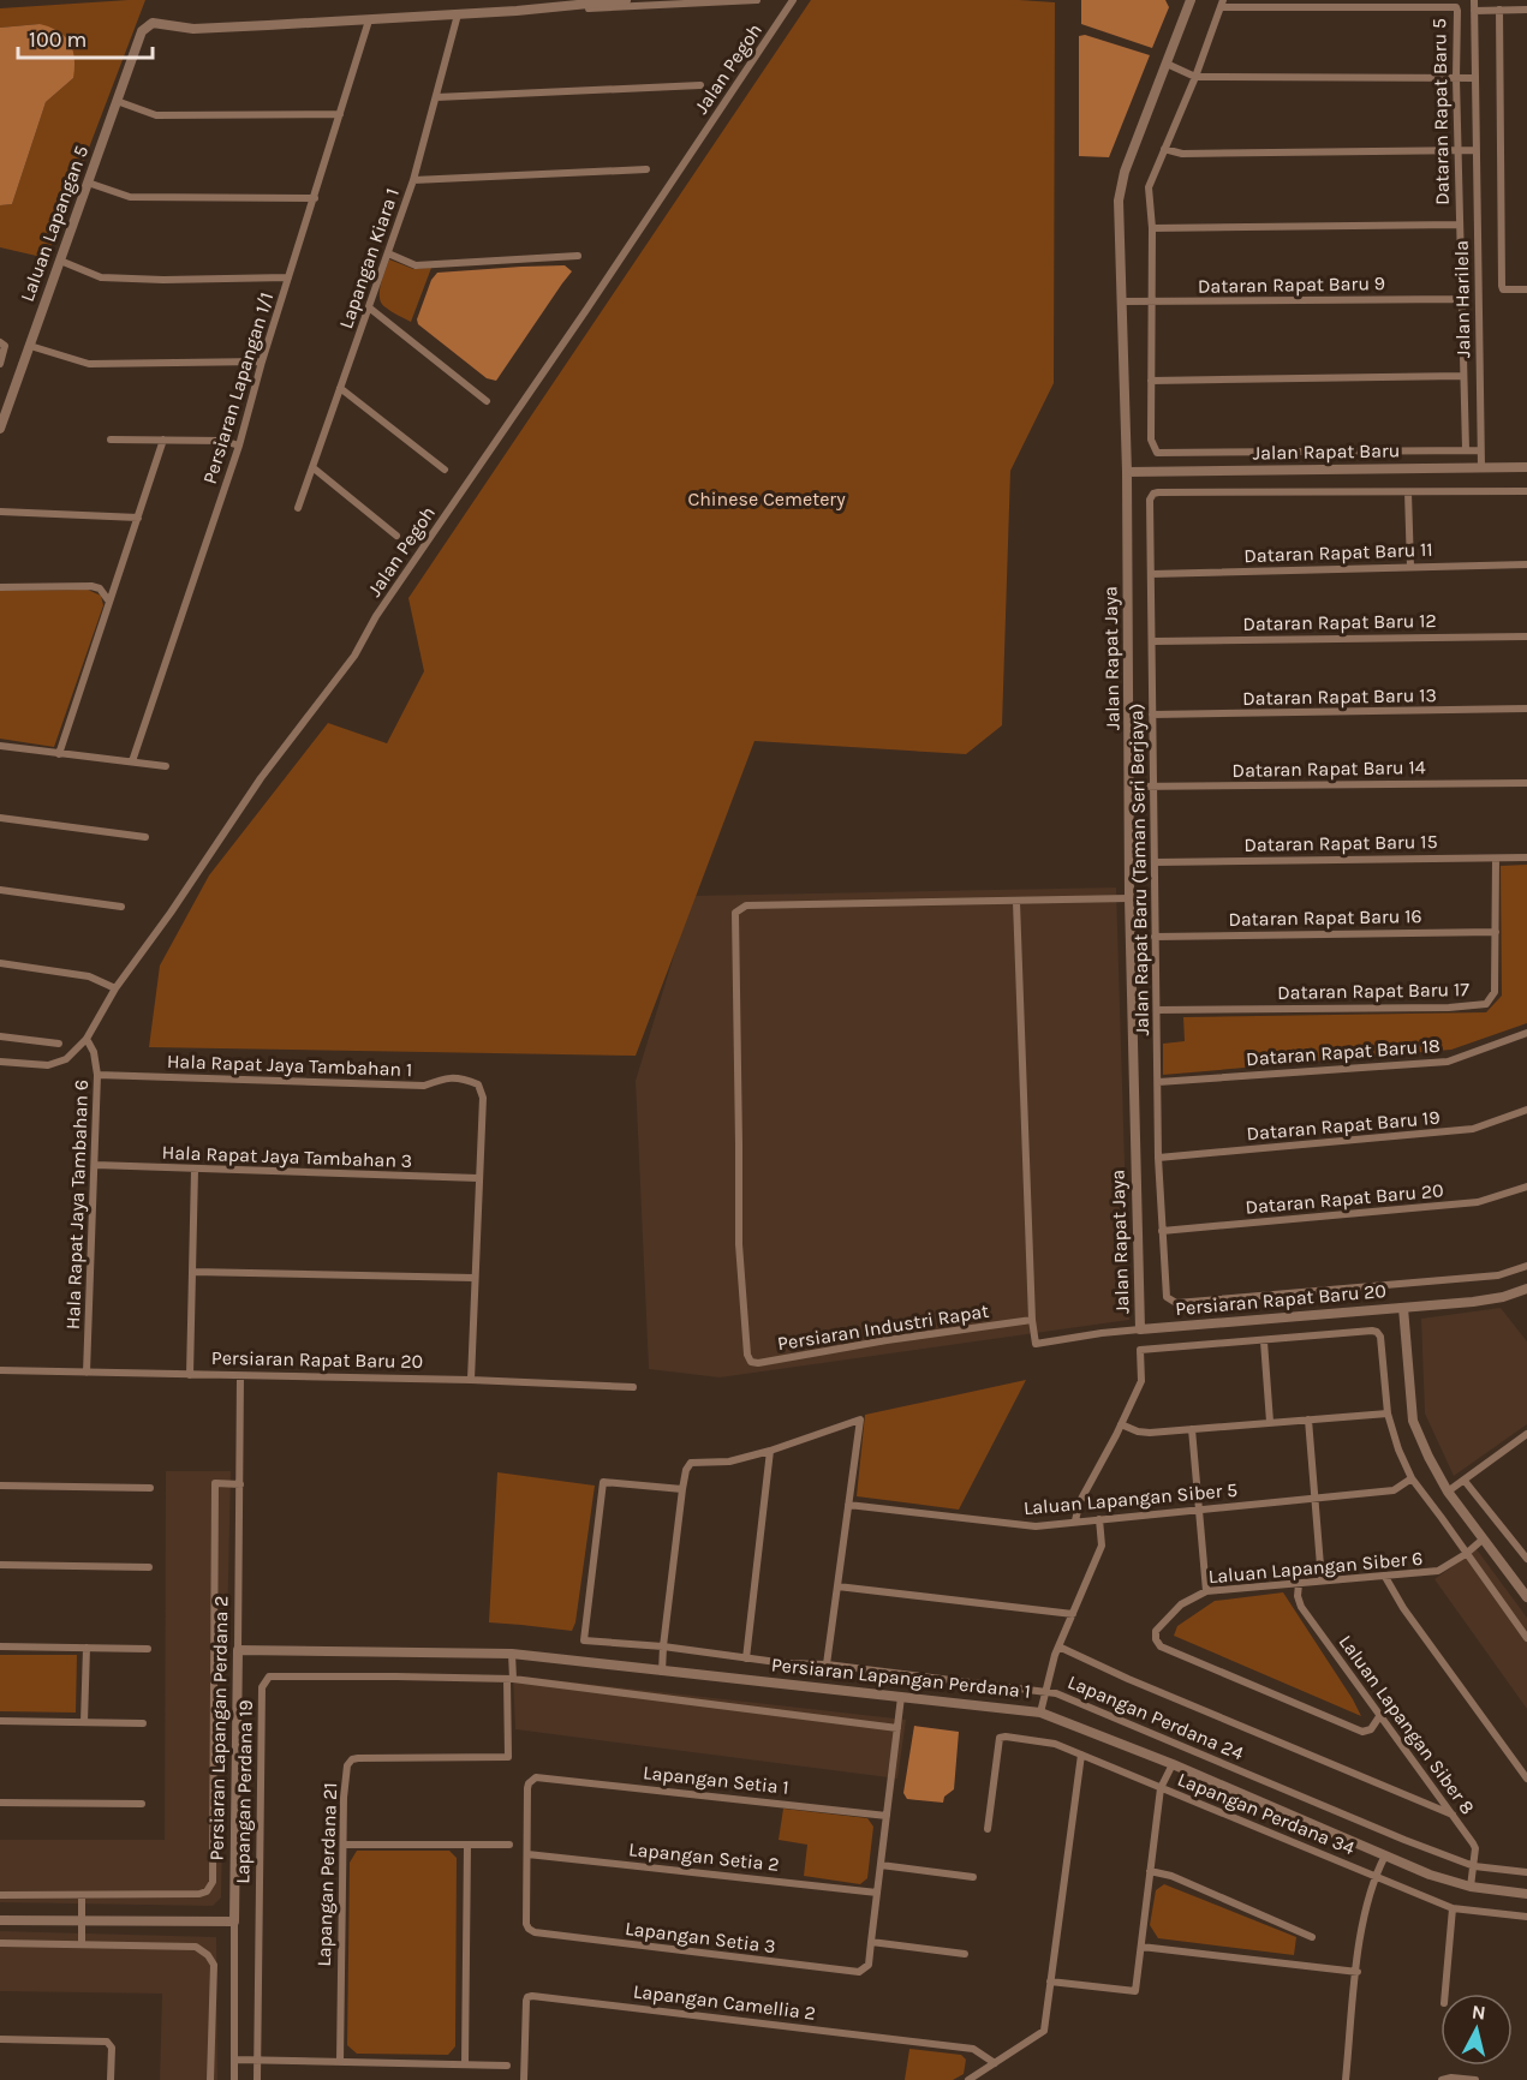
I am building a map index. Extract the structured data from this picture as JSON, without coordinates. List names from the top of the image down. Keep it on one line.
{"streets":{"street":["Jalan Pegoh","Dataran Rapat Baru 5","Laluan Lapangan 5","Lapangan Kiara 1","Dataran Rapat Baru 9","Jalan Harilela","Persiaran Lapangan 1/1","Jalan Rapat Baru","Dataran Rapat Baru 11","Dataran Rapat Baru 12","Jalan Rapat Jaya","Dataran Rapat Baru 13","Dataran Rapat Baru 14","Dataran Rapat Baru 15","Jalan Rapat Baru (Taman Seri Berjaya)","Dataran Rapat Baru 16","Dataran Rapat Baru 17","Dataran Rapat Baru 18","Hala Rapat Jaya Tambahan 1","Dataran Rapat Baru 19","Hala Rapat Jaya Tambahan 3","Dataran Rapat Baru 20","Hala Rapat Jaya Tambahan 6","Persiaran Rapat Baru 20","Persiaran Industri Rapat","Laluan Lapangan Siber 5","Laluan Lapangan Siber 6","Persiaran Lapangan Perdana 1","Lapangan Perdana 24","Laluan Lapangan Siber 8","Persiaran Lapangan Perdana 2","Lapangan Setia 1","Lapangan Perdana 19","Lapangan Perdana 34","Lapangan Setia 2","Lapangan Perdana 21","Lapangan Setia 3","Lapangan Camellia 2"]},"crossings":[["Jalan Pegoh","Hala Rapat Jaya Tambahan 6"],["Dataran Rapat Baru 5","Dataran Rapat Baru 9"],["Dataran Rapat Baru 5","Jalan Rapat Baru"],["Laluan Lapangan 5","Persiaran Lapangan 1/1"],["Dataran Rapat Baru 9","Jalan Rapat Jaya"],["Jalan Harilela","Jalan Rapat Baru"],["Jalan Rapat Baru","Jalan Rapat Jaya"],["Dataran Rapat Baru 11","Jalan Rapat Baru (Taman Seri Berjaya)"],["Dataran Rapat Baru 12","Jalan Rapat Baru (Taman Seri Berjaya)"],["Jalan Rapat Jaya","Dataran Rapat Baru 14"],["Jalan Rapat Jaya","Persiaran Rapat Baru 20"],["Jalan Rapat Jaya","Persiaran Industri Rapat"],["Dataran Rapat Baru 13","Jalan Rapat Baru (Taman Seri Berjaya)"],["Dataran Rapat Baru 14","Jalan Rapat Baru (Taman Seri Berjaya)"],["Dataran Rapat Baru 15","Jalan Rapat Baru (Taman Seri Berjaya)"],["Dataran Rapat Baru 15","Dataran Rapat Baru 17"],["Jalan Rapat Baru (Taman Seri Berjaya)","Dataran Rapat Baru 16"],["Jalan Rapat Baru (Taman Seri Berjaya)","Dataran Rapat Baru 17"],["Jalan Rapat Baru (Taman Seri Berjaya)","Dataran Rapat Baru 18"],["Jalan Rapat Baru (Taman Seri Berjaya)","Dataran Rapat Baru 19"],["Jalan Rapat Baru (Taman Seri Berjaya)","Dataran Rapat Baru 20"],["Dataran Rapat Baru 16","Dataran Rapat Baru 17"],["Hala Rapat Jaya Tambahan 1","Hala Rapat Jaya Tambahan 3"],["Hala Rapat Jaya Tambahan 1","Hala Rapat Jaya Tambahan 6"],["Hala Rapat Jaya Tambahan 3","Hala Rapat Jaya Tambahan 6"],["Hala Rapat Jaya Tambahan 6","Persiaran Rapat Baru 20"],["Persiaran Rapat Baru 20","Persiaran Industri Rapat"],["Persiaran Rapat Baru 20","Persiaran Lapangan Perdana 2"],["Laluan Lapangan Siber 6","Laluan Lapangan Siber 8"],["Persiaran Lapangan Perdana 1","Laluan Lapangan Siber 8"],["Persiaran Lapangan Perdana 1","Persiaran Lapangan Perdana 2"],["Lapangan Perdana 24","Laluan Lapangan Siber 8"],["Lapangan Setia 1","Lapangan Setia 2"],["Lapangan Setia 1","Lapangan Setia 3"],["Lapangan Perdana 19","Lapangan Perdana 21"],["Lapangan Setia 2","Lapangan Setia 3"]],"parks":["Chinese Cemetery"],"scale_bar":"100 m","north":"top"}
